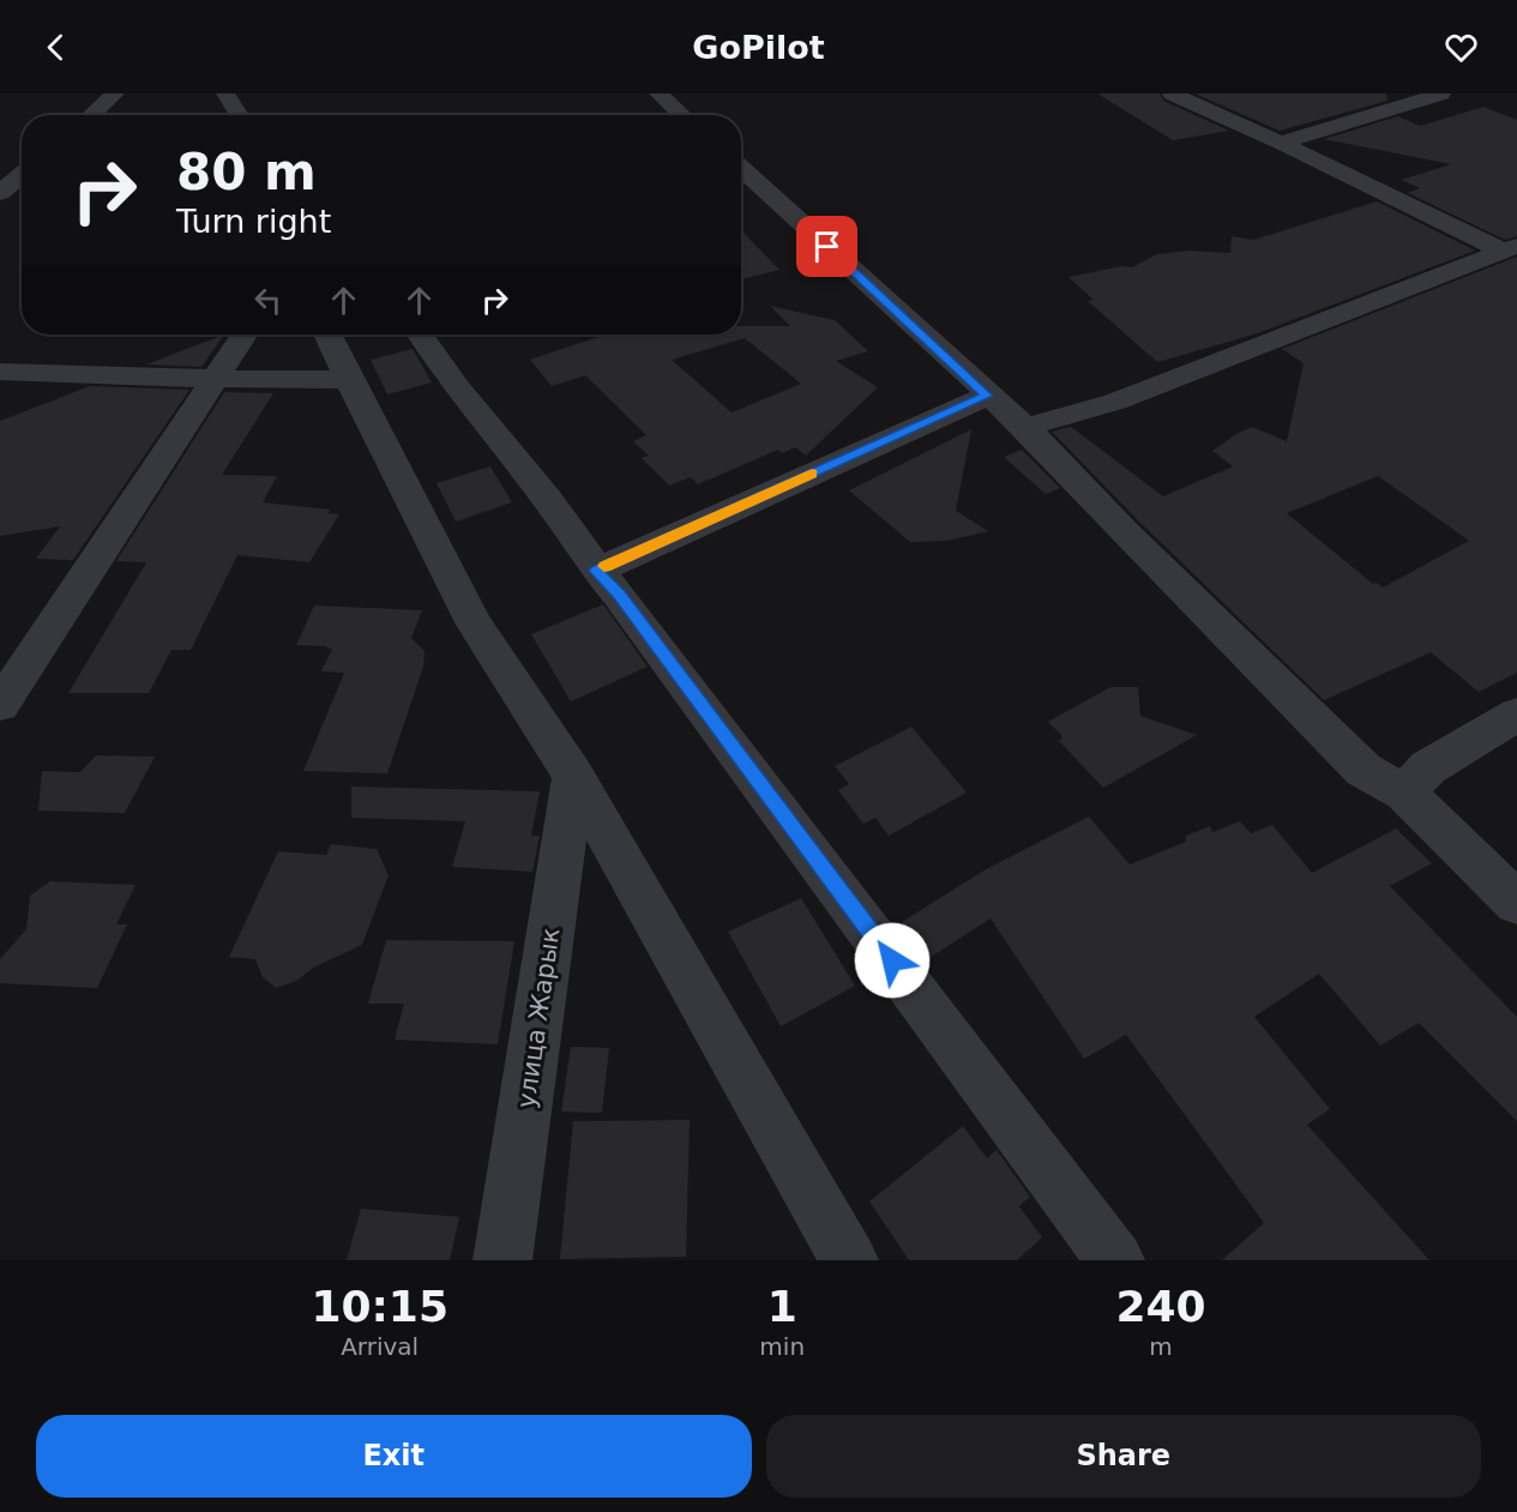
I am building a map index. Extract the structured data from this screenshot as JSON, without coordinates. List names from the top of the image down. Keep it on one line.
{"streets":{"street":["улица Жарык"]},"page":{"header":"GoPilot","turn":["80 m","Turn right"],"eta":["10:15","Arrival","1","min","240","m"],"buttons":["Exit","Share"]}}
